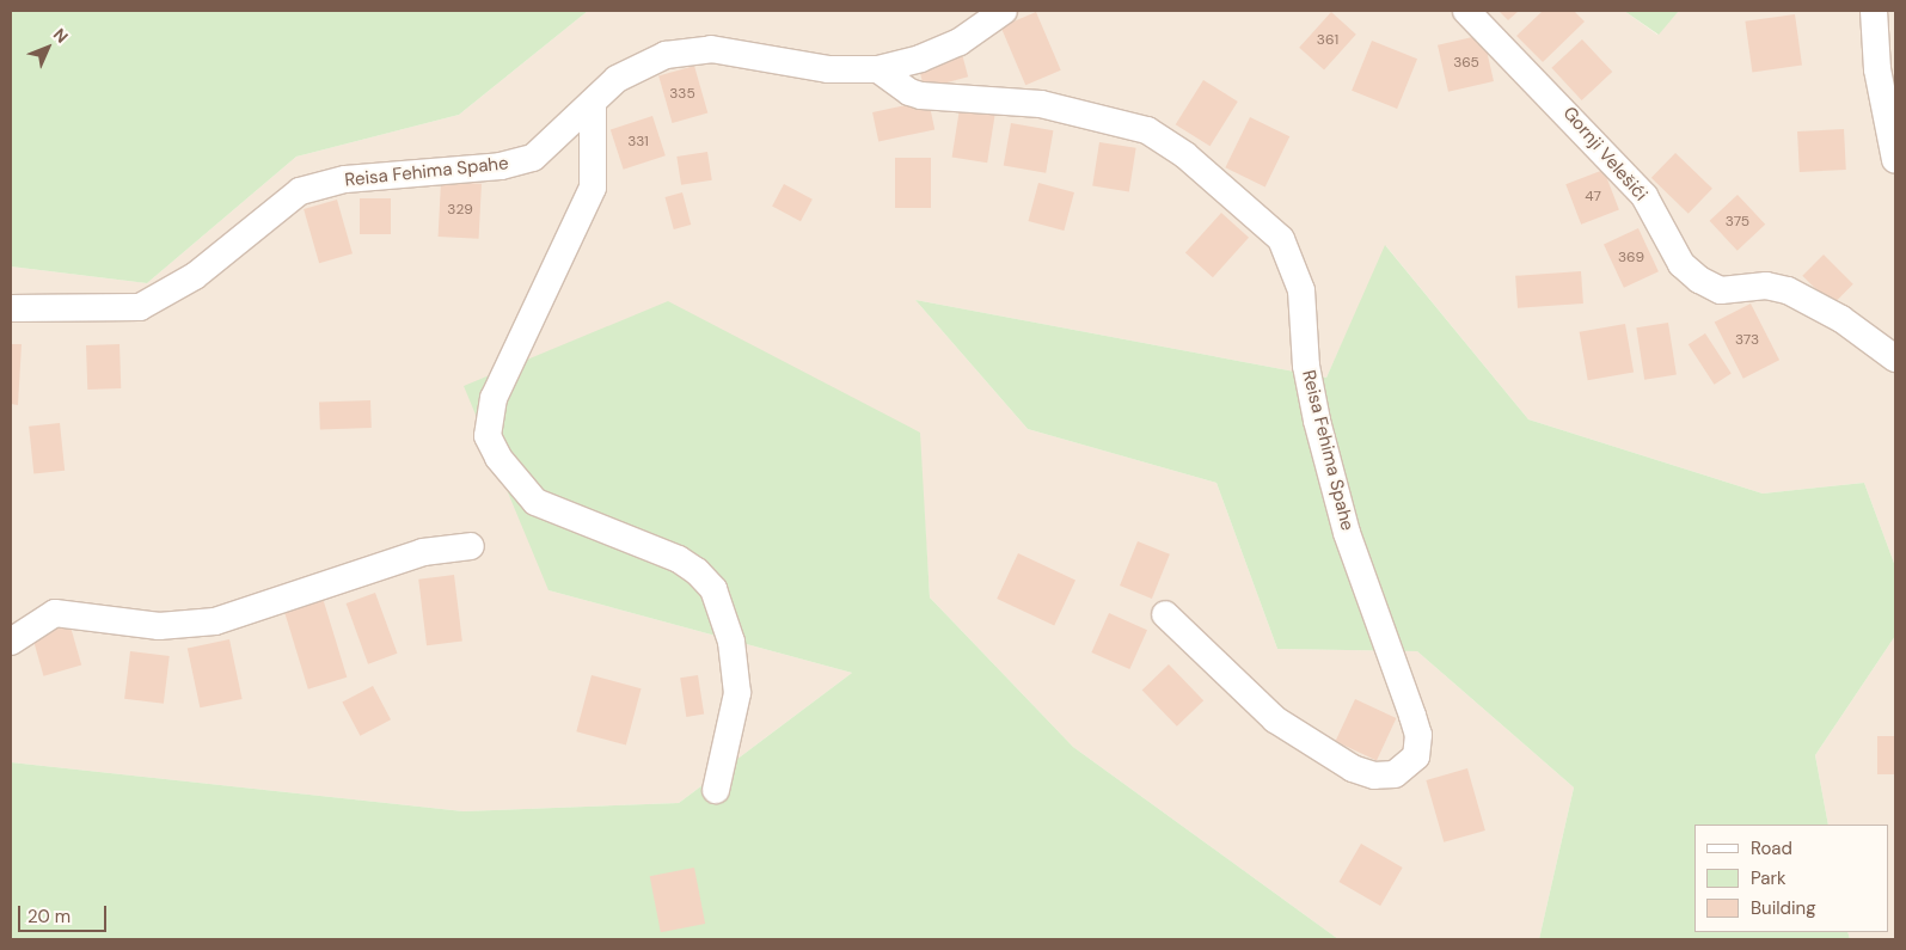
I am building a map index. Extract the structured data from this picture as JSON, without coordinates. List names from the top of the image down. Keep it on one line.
{"streets":{"street":["Gornji Velešići","Reisa Fehima Spahe"]},"house_numbers":["361","365","335","331","47","329","375","369","373"],"legend":["Road","Park","Building"],"scale_bar":"20 m","north":"top right"}
